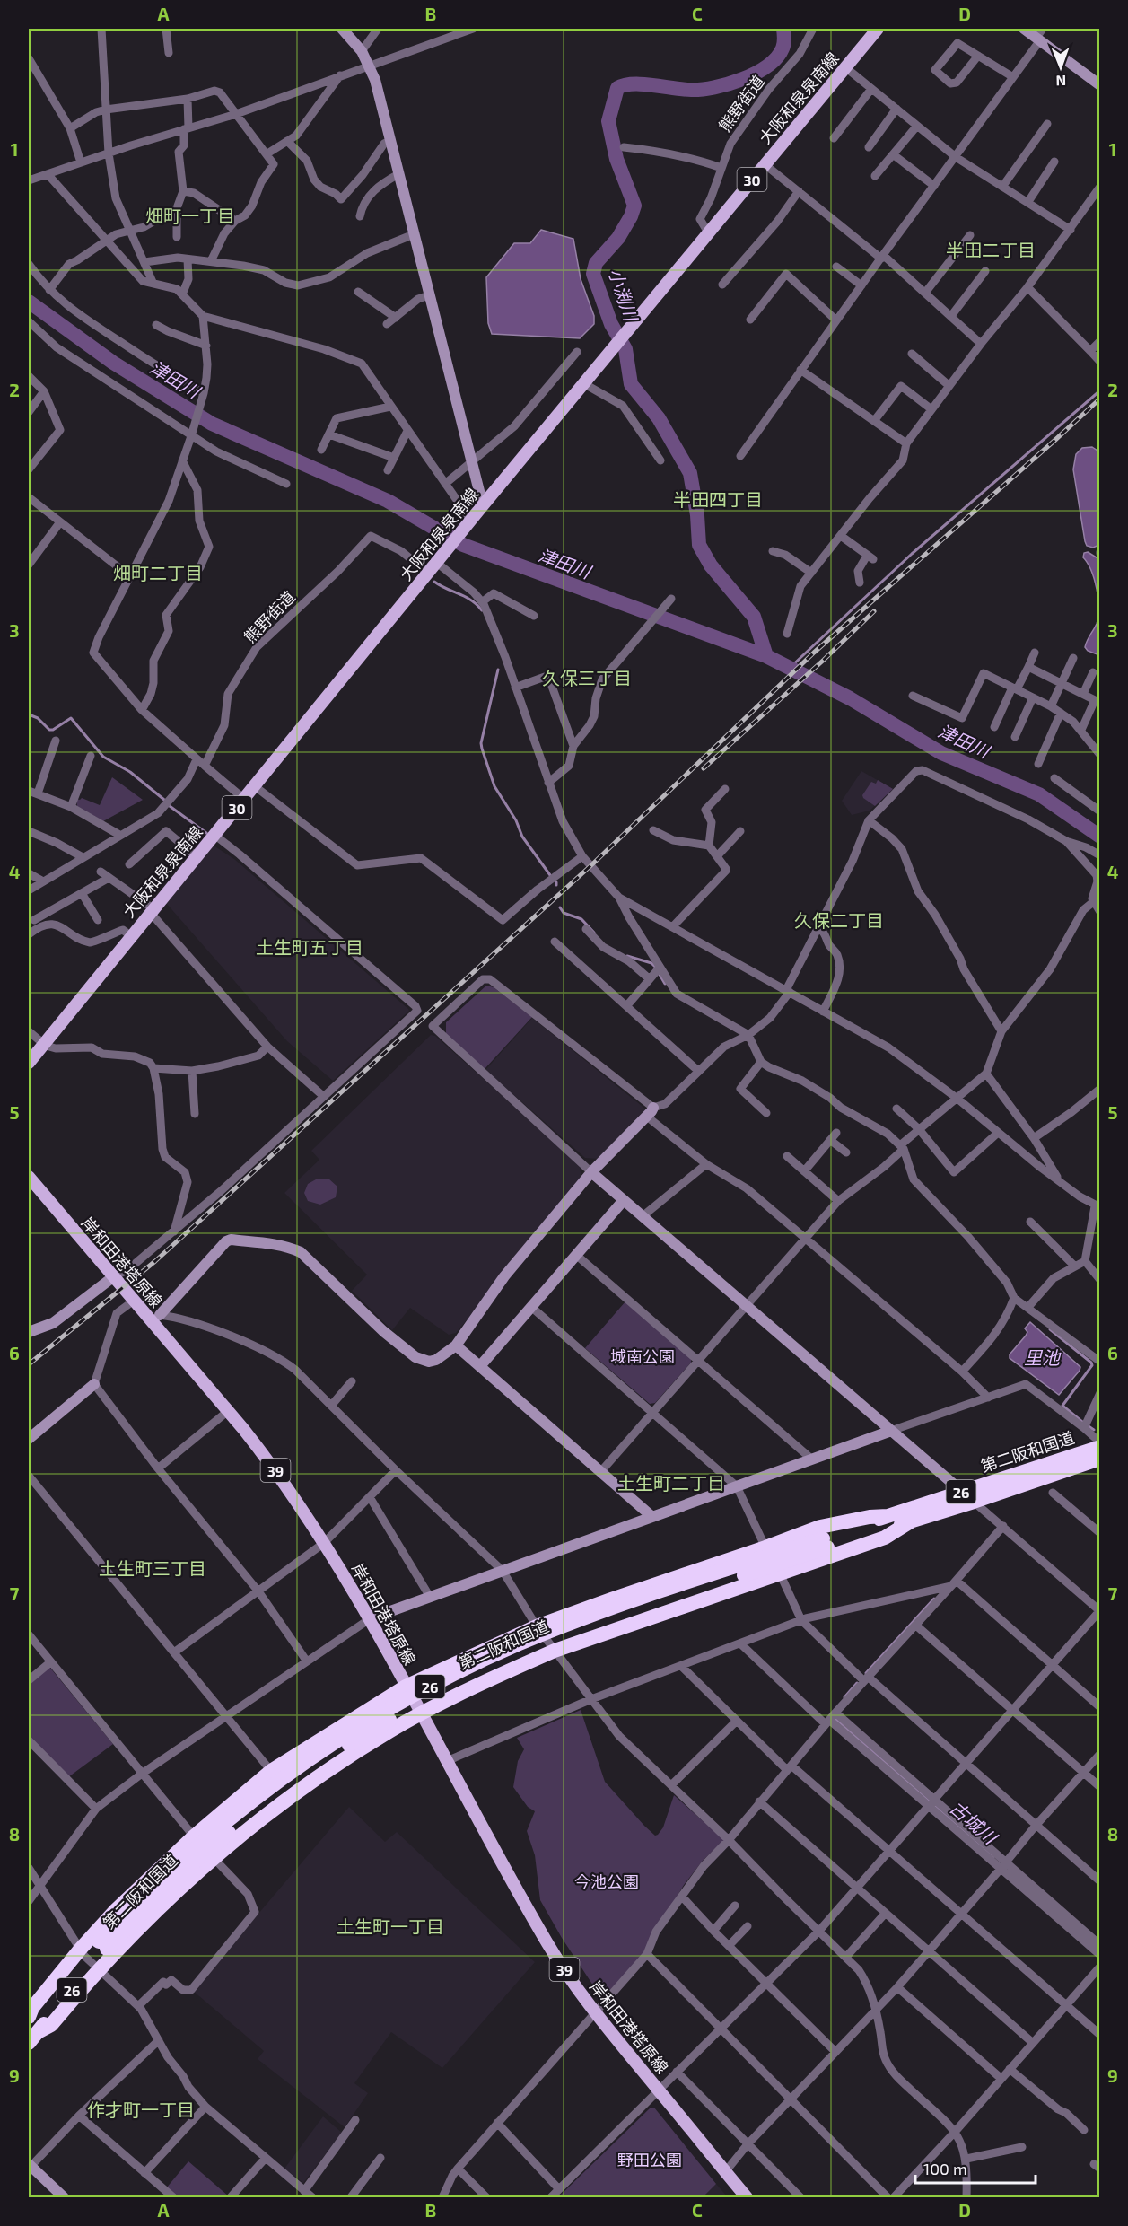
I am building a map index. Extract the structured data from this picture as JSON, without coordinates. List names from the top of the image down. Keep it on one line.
{"streets":{"highway":["第二阪和国道","26"],"main road":["大阪和泉泉南線","30","岸和田港塔原線","39"],"street":["熊野街道"]},"crossings":[["大阪和泉泉南線","熊野街道"],["岸和田港塔原線","26"],["第二阪和国道","26"]],"districts":["畑町一丁目","半田二丁目","半田四丁目","畑町二丁目","久保三丁目","久保二丁目","土生町五丁目","土生町二丁目","土生町三丁目","土生町一丁目","作才町一丁目"],"water":["小渕川","津田川","里池","古城川"],"parks":["城南公園","今池公園","野田公園"],"scale_bar":"100 m","north":"bottom","grid":{"columns":["A","B","C","D"],"rows":["1","2","3","4","5","6","7","8","9"]}}
